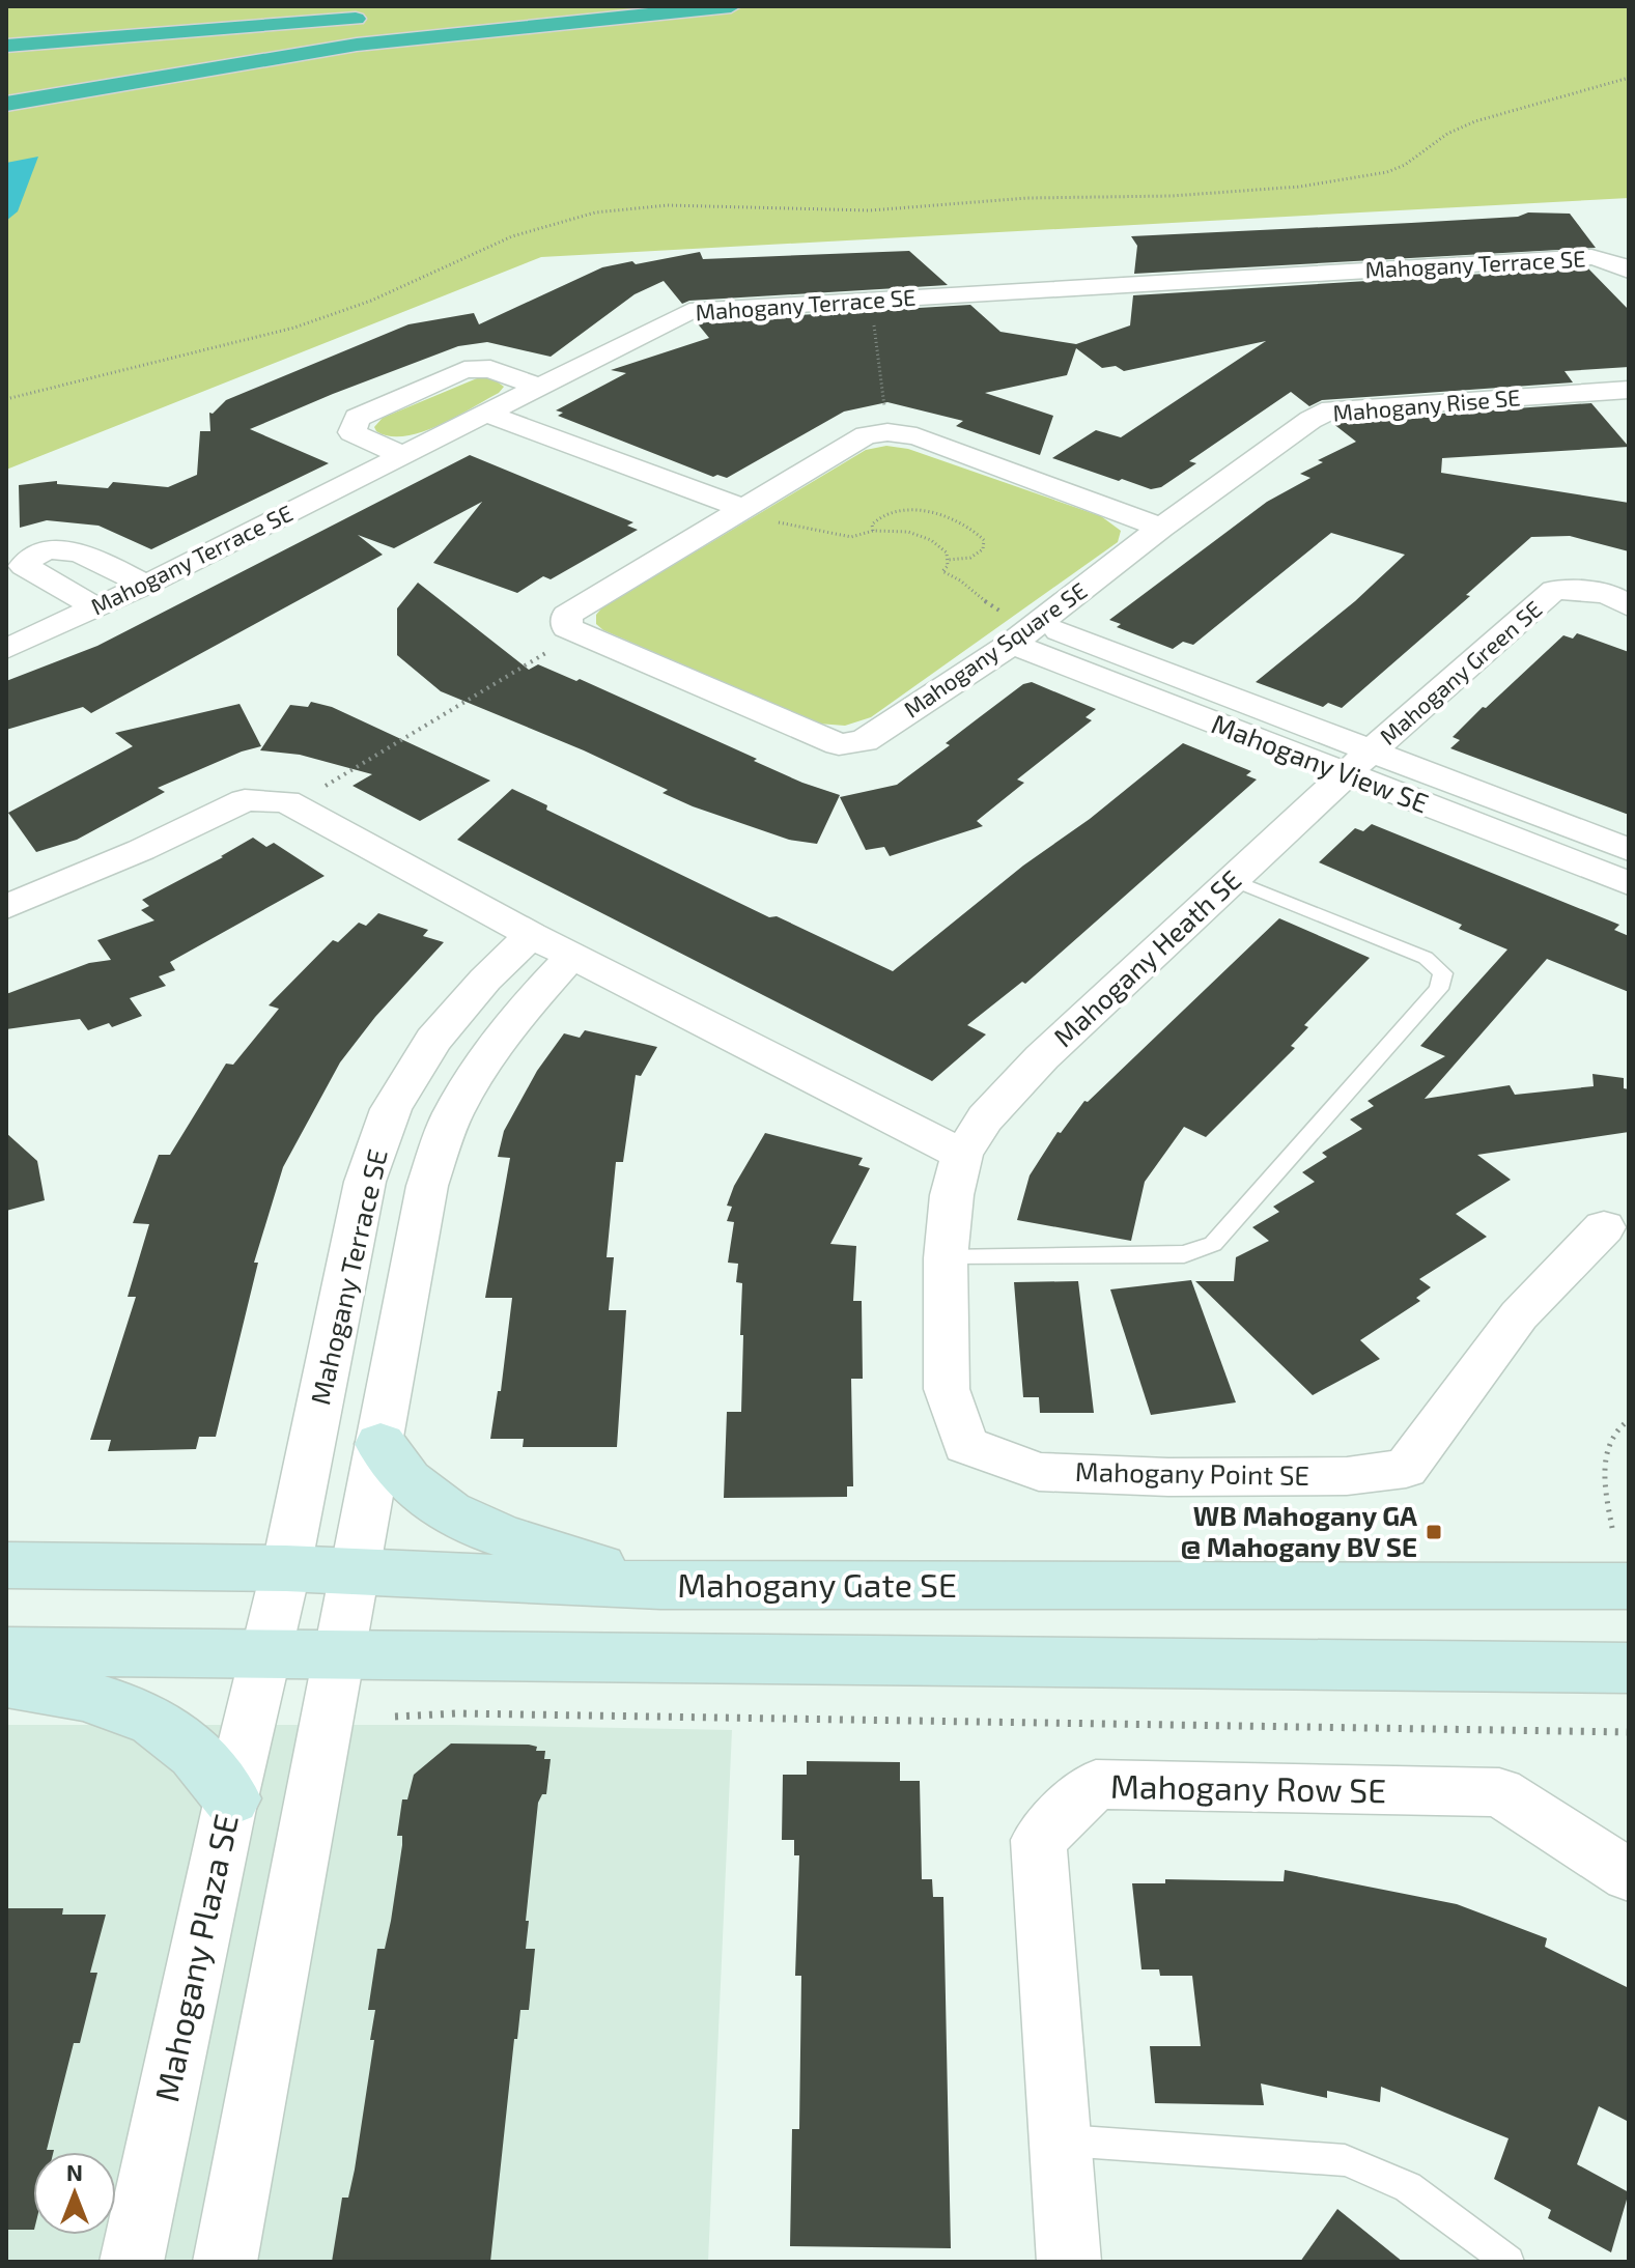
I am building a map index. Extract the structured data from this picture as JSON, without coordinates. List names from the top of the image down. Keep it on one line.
{"streets":{"street":["Mahogany Terrace SE","Mahogany Rise SE","Mahogany Square SE","Mahogany Green SE","Mahogany View SE","Mahogany Heath SE","Mahogany Point SE","Mahogany Gate SE","Mahogany Row SE","Mahogany Plaza SE"]},"crossings":[["Mahogany Terrace SE","Mahogany Gate SE"],["Mahogany Terrace SE","Mahogany Plaza SE"],["Mahogany Rise SE","Mahogany Square SE"],["Mahogany Square SE","Mahogany View SE"],["Mahogany Green SE","Mahogany View SE"],["Mahogany Green SE","Mahogany Heath SE"],["Mahogany View SE","Mahogany Heath SE"],["Mahogany Heath SE","Mahogany Point SE"]],"places":{"transit":["WB Mahogany GA @ Mahogany BV SE"]},"north":"top"}
